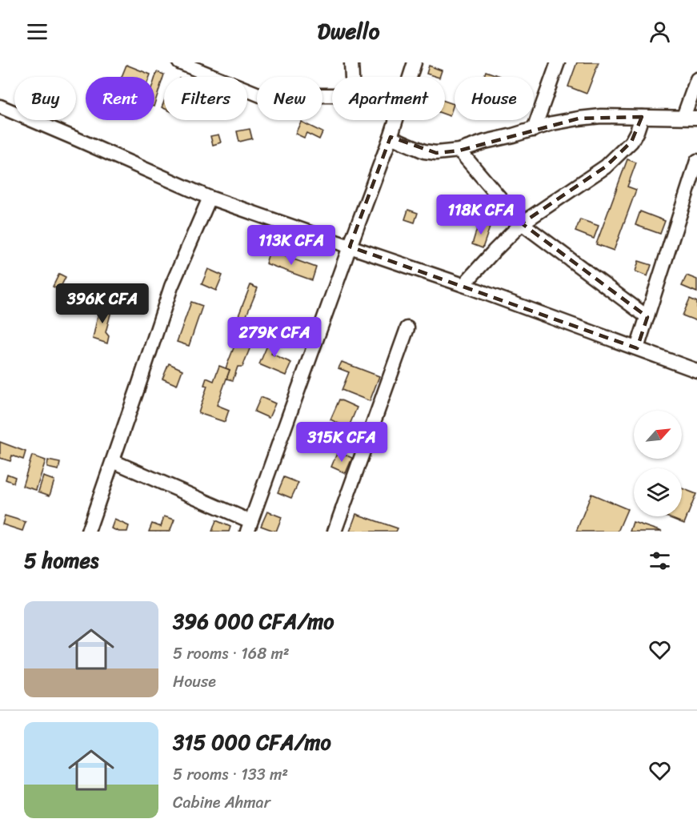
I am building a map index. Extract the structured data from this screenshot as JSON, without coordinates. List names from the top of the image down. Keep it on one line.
{"north":"top right","page":{"header":"Dwello","chip":["Buy","Rent","Filters","New","Apartment","House"],"price":["118K CFA","113K CFA","396K CFA","279K CFA","315K CFA"],"heading":"5 homes","list":[{"name":"396 000 CFA/mo","note":"5 rooms · 168 m² · House"},{"name":"315 000 CFA/mo","note":"5 rooms · 133 m² · Cabine Ahmar"}]}}
